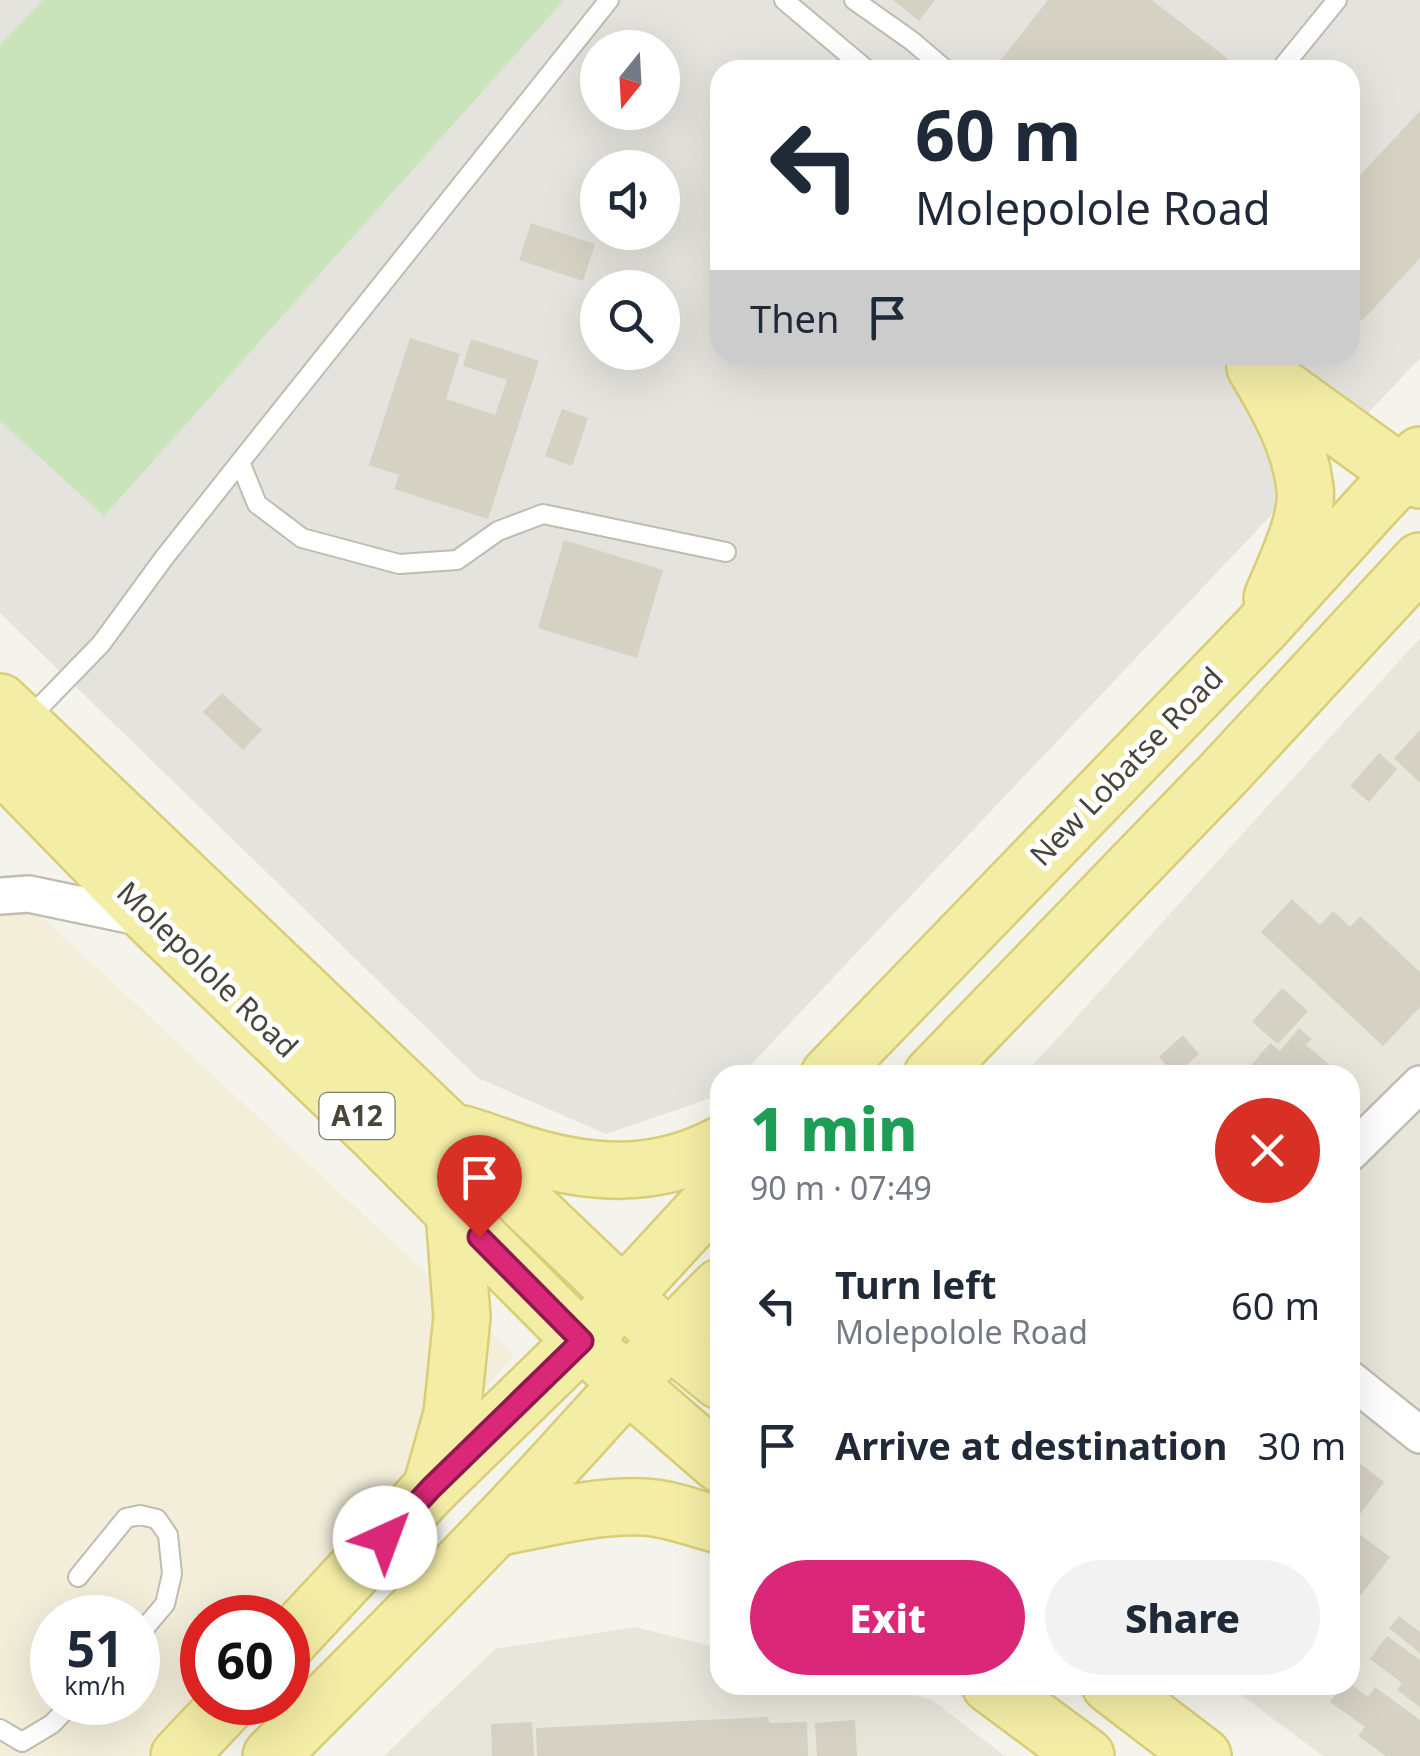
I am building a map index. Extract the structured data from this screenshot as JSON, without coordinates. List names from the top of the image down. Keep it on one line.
{"streets":{"main road":["New Lobatse Road","Molepolole Road","A12"]},"north":"bottom","page":{"turn":["60 m","Molepolole Road"],"then":"Then","heading":["1 min","90 m · 07:49"],"list":[{"name":"Turn left","note":"Molepolole Road","value":"60 m"},{"name":"Arrive at destination","value":"30 m"}],"buttons":["Exit","Share"],"speed":"51 km/h","limit":"60"}}
